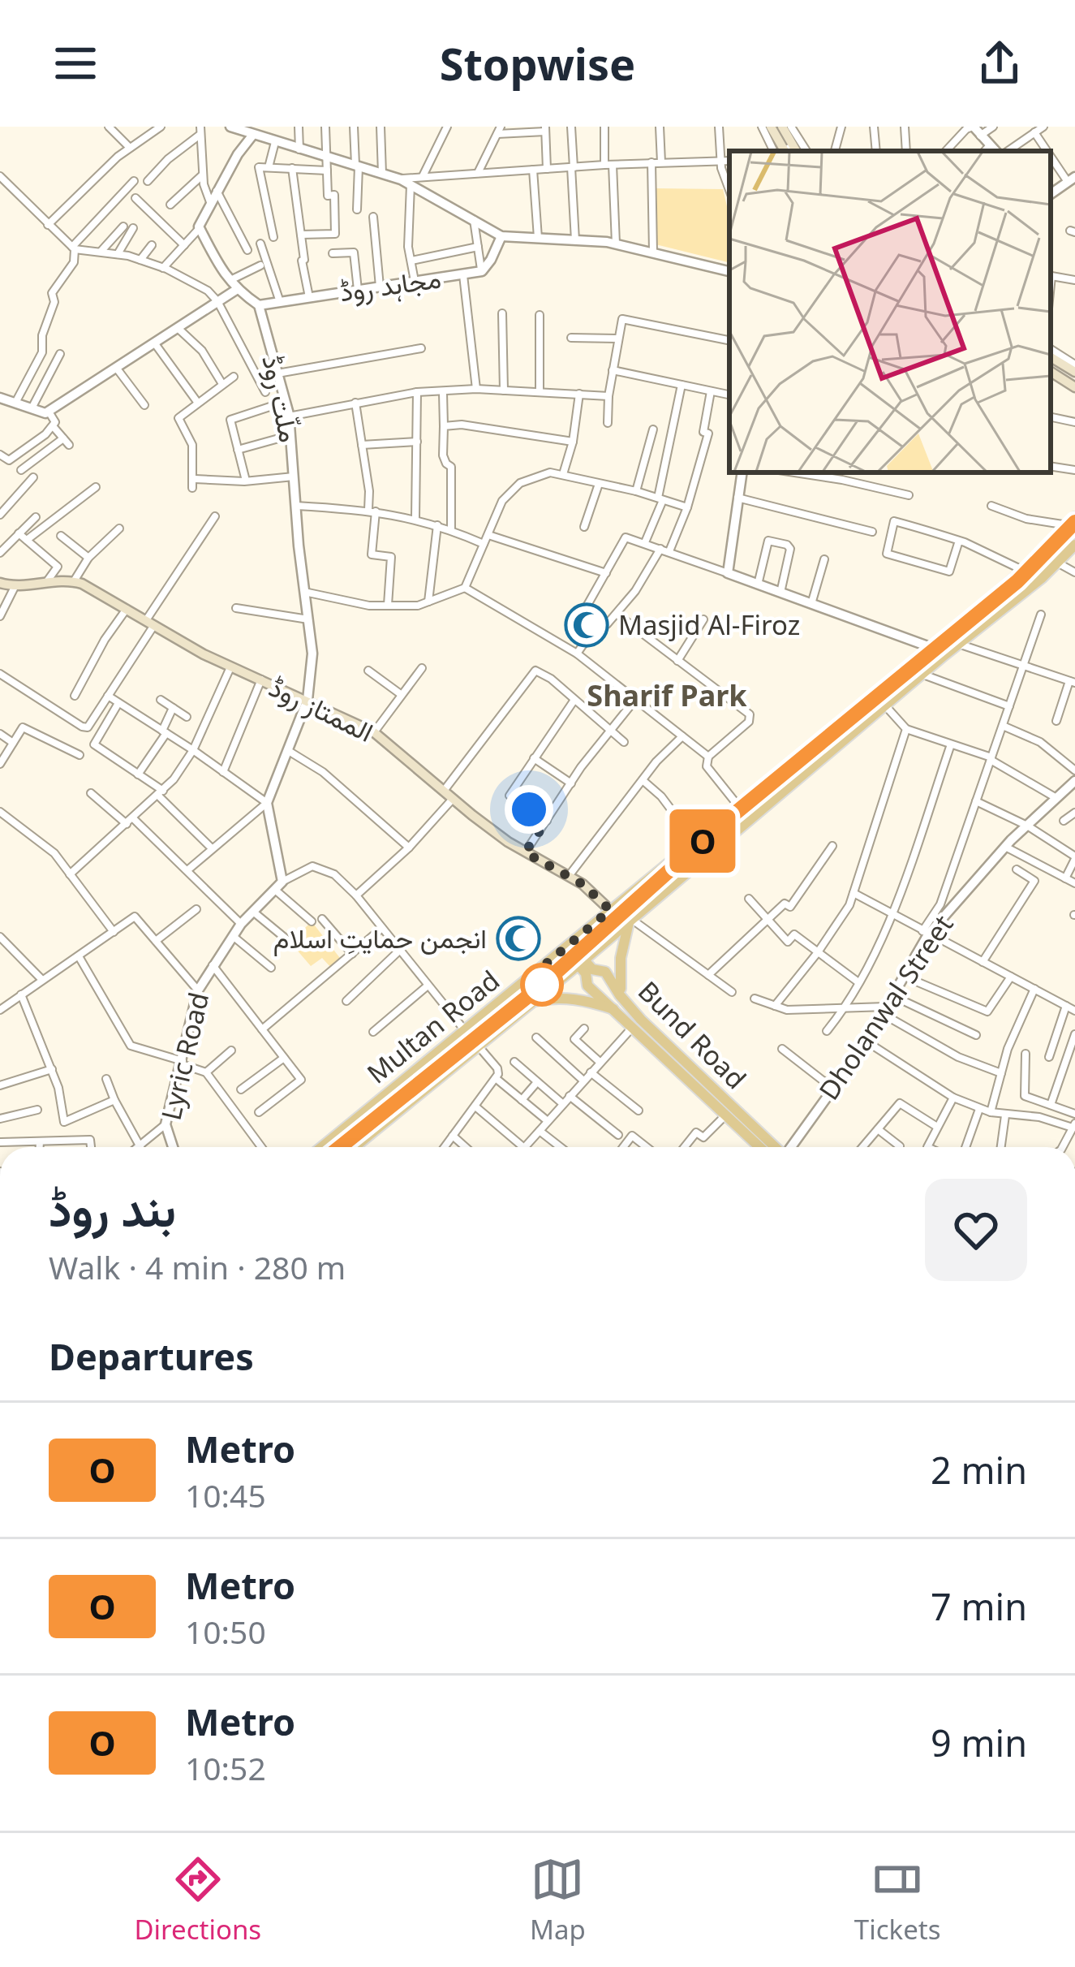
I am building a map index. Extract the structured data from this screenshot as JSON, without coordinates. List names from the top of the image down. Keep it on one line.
{"streets":{"main road":["الممتاز روڈ","Multan Road","Bund Road"],"street":["مجاہد روڈ","ملّت روڈ","Dholanwal Street","Lyric Road"]},"crossings":[["مجاہد روڈ","ملّت روڈ"],["ملّت روڈ","الممتاز روڈ"],["الممتاز روڈ","Multan Road"],["Multan Road","Bund Road"]],"districts":["Sharif Park"],"places":{"mosque":["Masjid Al-Firoz","انجمن حمایتِ اسلام"]},"lines":["metro line O"],"page":{"header":"Stopwise","on_map":"O","heading":[["بند روڈ","Walk · 4 min · 280 m"],"Departures"],"list":[{"mark":"O","name":"Metro","note":"10:45","value":"2 min"},{"mark":"O","name":"Metro","note":"10:50","value":"7 min"},{"mark":"O","name":"Metro","note":"10:52","value":"9 min"}],"tabs":["Directions","Map","Tickets"]}}
